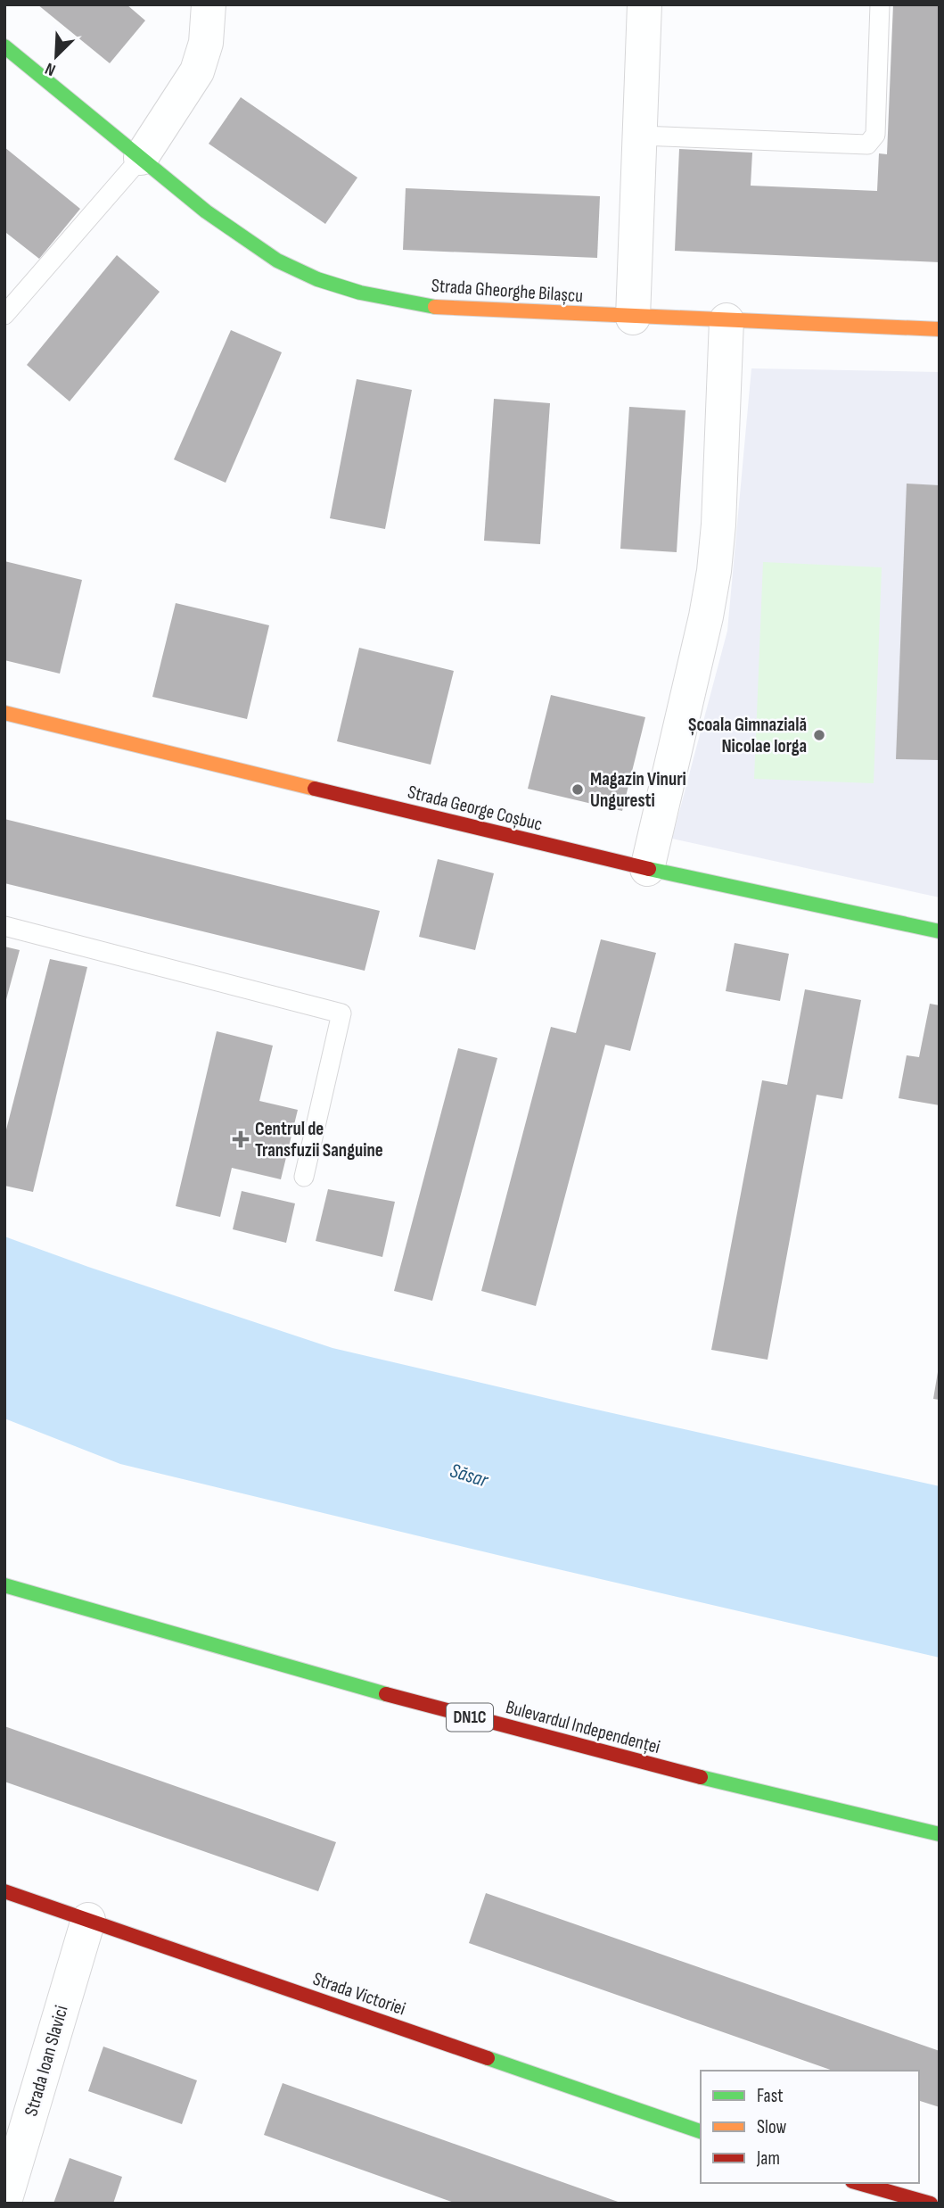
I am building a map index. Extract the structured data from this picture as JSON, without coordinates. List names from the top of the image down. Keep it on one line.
{"streets":{"street":["Strada Gheorghe Bilașcu","Strada George Coșbuc","DN1C","Bulevardul Independenței","Strada Victoriei","Strada Ioan Slavici"]},"crossings":[["Strada Victoriei","Strada Ioan Slavici"]],"water":["Săsar"],"places":{"other":["Școala Gimnazială Nicolae Iorga","Magazin Vinuri Unguresti"],"health":["Centrul de Transfuzii Sanguine"]},"legend":["Fast","Slow","Jam"],"north":"bottom left"}
